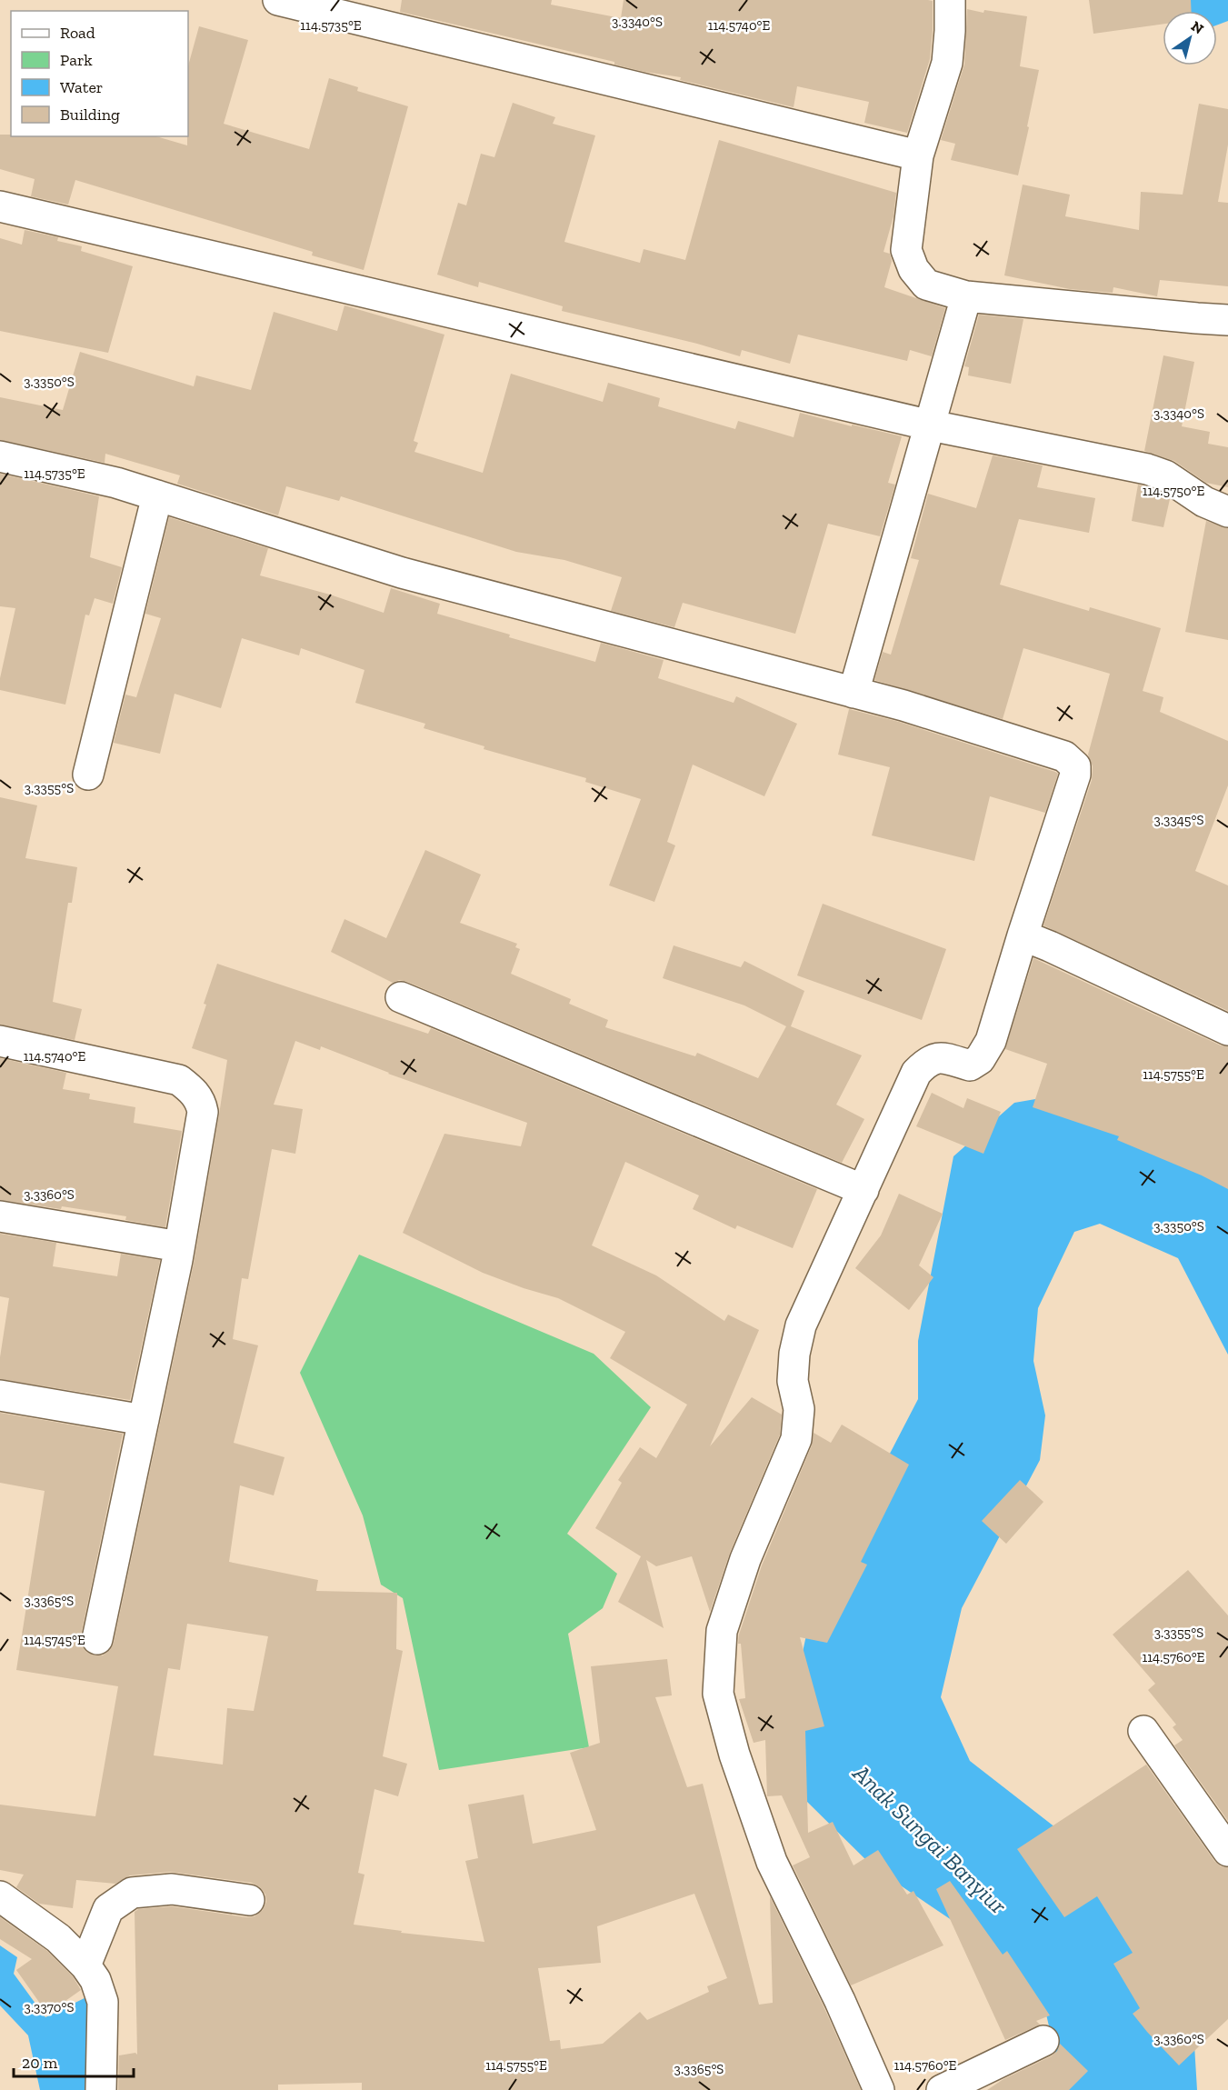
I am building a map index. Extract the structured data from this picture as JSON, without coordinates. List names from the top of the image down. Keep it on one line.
{"water":["Anak Sungai Banyiur"],"legend":["Road","Park","Water","Building"],"scale_bar":"20 m","north":"top right","coordinates":["3.3340°S","114.5735°E","114.5740°E","3.3350°S","114.5750°E","3.3355°S","3.3345°S","114.5755°E","3.3360°S","3.3365°S","114.5745°E","114.5760°E","3.3370°S"]}
